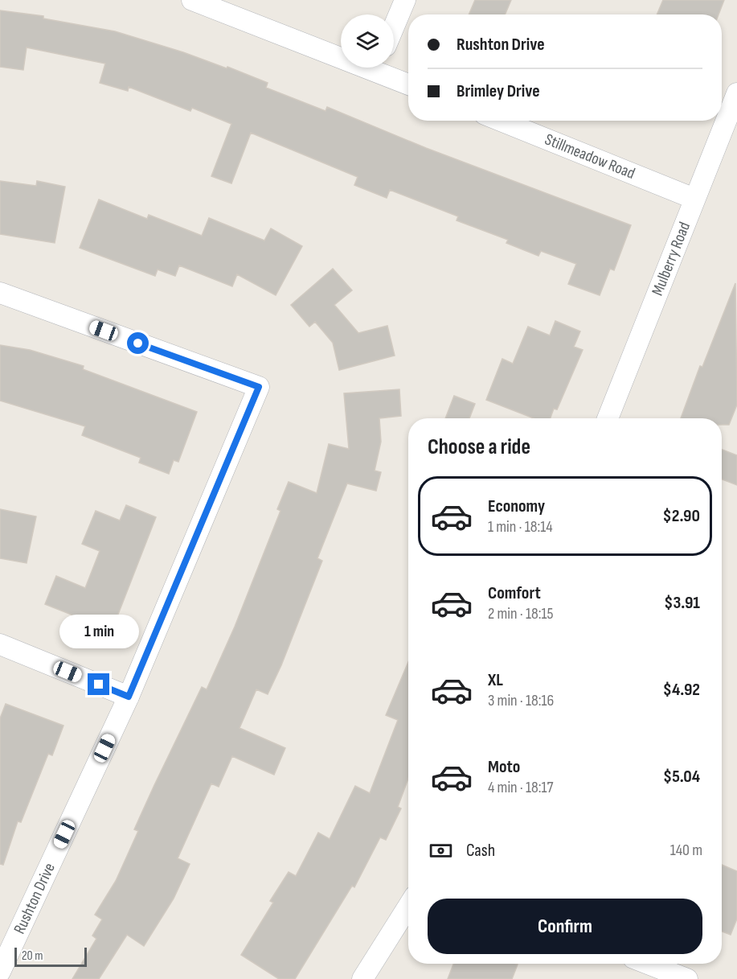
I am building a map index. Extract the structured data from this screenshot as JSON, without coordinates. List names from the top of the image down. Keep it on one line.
{"streets":{"street":["Stillmeadow Road","Mulberry Road","Rushton Drive"]},"crossings":[["Stillmeadow Road","Mulberry Road"]],"scale_bar":"20 m","page":{"banner":["Rushton Drive","Brimley Drive"],"heading":"Choose a ride","list":[{"name":"Economy","note":"1 min · 18:14","value":"$2.90"},{"name":"Comfort","note":"2 min · 18:15","value":"$3.91"},{"name":"XL","note":"3 min · 18:16","value":"$4.92"},{"name":"Moto","note":"4 min · 18:17","value":"$5.04"}],"bubble":"1 min","pay":["Cash","140 m"],"buttons":"Confirm","scale":"20 m"}}
